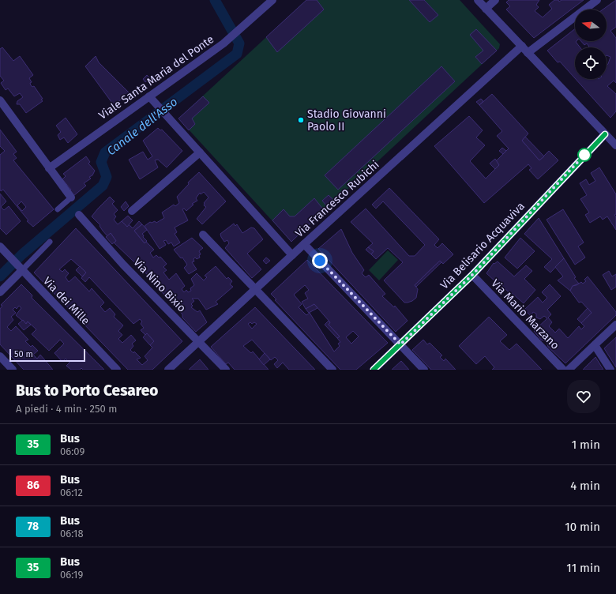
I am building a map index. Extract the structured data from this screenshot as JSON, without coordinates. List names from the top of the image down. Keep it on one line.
{"streets":{"street":["Viale Santa Maria del Ponte","Via Francesco Rubichi","Via Belisario Acquaviva","Via Nino Bixio","Via dei Mille","Via Mario Marzano"]},"crossings":[["Via Francesco Rubichi","Via Nino Bixio"],["Via Belisario Acquaviva","Via Mario Marzano"]],"water":["Canale dell'Asso"],"places":["Stadio Giovanni Paolo II"],"lines":["bus line 35"],"scale_bar":"50 m","north":"left","page":{"scale":"50 m","heading":["Bus to Porto Cesareo","A piedi · 4 min · 250 m"],"list":[{"mark":"35","name":"Bus","note":"06:09","value":"1 min"},{"mark":"86","name":"Bus","note":"06:12","value":"4 min"},{"mark":"78","name":"Bus","note":"06:18","value":"10 min"},{"mark":"35","name":"Bus","note":"06:19","value":"11 min"}]}}
